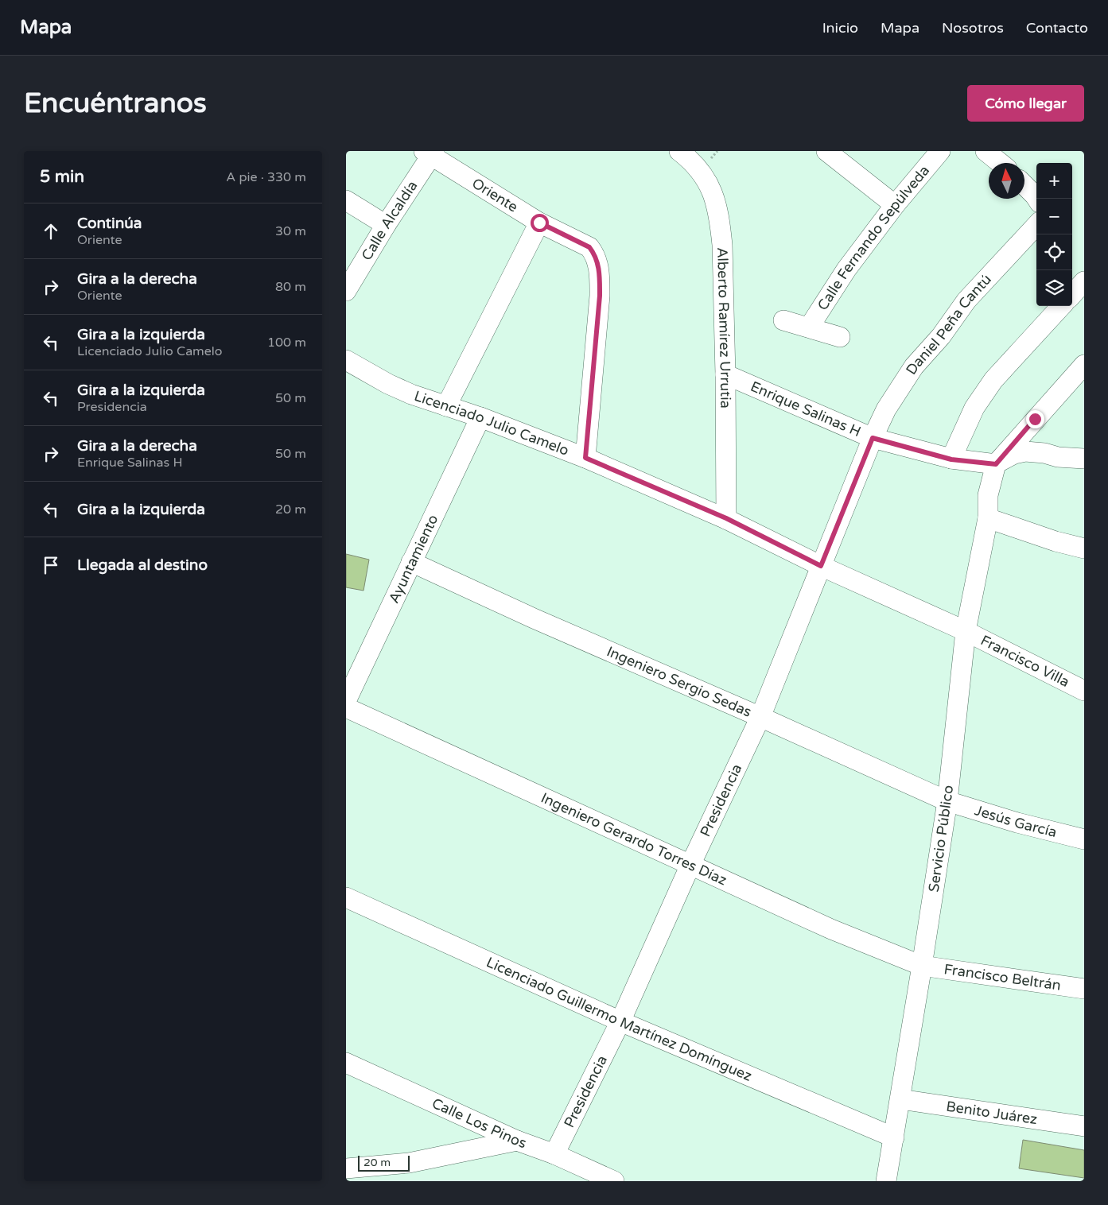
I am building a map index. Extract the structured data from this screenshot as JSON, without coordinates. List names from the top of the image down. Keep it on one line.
{"streets":{"street":["Oriente","Calle Alcaldía","Calle Fernando Sepúlveda","Daniel Peña Cantú","Alberto Ramírez Urrutia","Enrique Salinas H","Licenciado Julio Camelo","Ayuntamiento","Francisco Villa","Ingeniero Sergio Sedas","Presidencia","Jesús García","Ingeniero Gerardo Torres Díaz","Servicio Público","Francisco Beltrán","Licenciado Guillermo Martínez Domínguez","Benito Juárez","Calle Los Pinos"]},"crossings":[["Oriente","Calle Alcaldía"],["Oriente","Licenciado Julio Camelo"],["Daniel Peña Cantú","Enrique Salinas H"],["Daniel Peña Cantú","Presidencia"],["Alberto Ramírez Urrutia","Enrique Salinas H"],["Alberto Ramírez Urrutia","Licenciado Julio Camelo"],["Enrique Salinas H","Presidencia"],["Enrique Salinas H","Servicio Público"],["Licenciado Julio Camelo","Ayuntamiento"],["Licenciado Julio Camelo","Francisco Villa"],["Licenciado Julio Camelo","Presidencia"],["Licenciado Julio Camelo","Servicio Público"],["Ayuntamiento","Ingeniero Sergio Sedas"],["Francisco Villa","Servicio Público"],["Ingeniero Sergio Sedas","Presidencia"],["Ingeniero Sergio Sedas","Jesús García"],["Ingeniero Sergio Sedas","Servicio Público"],["Presidencia","Ingeniero Gerardo Torres Díaz"],["Presidencia","Licenciado Guillermo Martínez Domínguez"],["Presidencia","Calle Los Pinos"],["Jesús García","Servicio Público"],["Ingeniero Gerardo Torres Díaz","Servicio Público"],["Ingeniero Gerardo Torres Díaz","Francisco Beltrán"],["Servicio Público","Francisco Beltrán"],["Servicio Público","Licenciado Guillermo Martínez Domínguez"],["Servicio Público","Benito Juárez"]],"scale_bar":"20 m","north":"top","page":{"header":"Mapa","nav":["Inicio","Mapa","Nosotros","Contacto"],"buttons":"Cómo llegar","title":"Encuéntranos","heading":["5 min","A pie · 330 m"],"map_buttons":["+","−"],"list":[["Continúa","Oriente","30 m"],["Gira a la derecha","Oriente","80 m"],["Gira a la izquierda","Licenciado Julio Camelo","100 m"],["Gira a la izquierda","Presidencia","50 m"],["Gira a la derecha","Enrique Salinas H","50 m"],["Gira a la izquierda","20 m"],"Llegada al destino"],"scale":"20 m"}}
